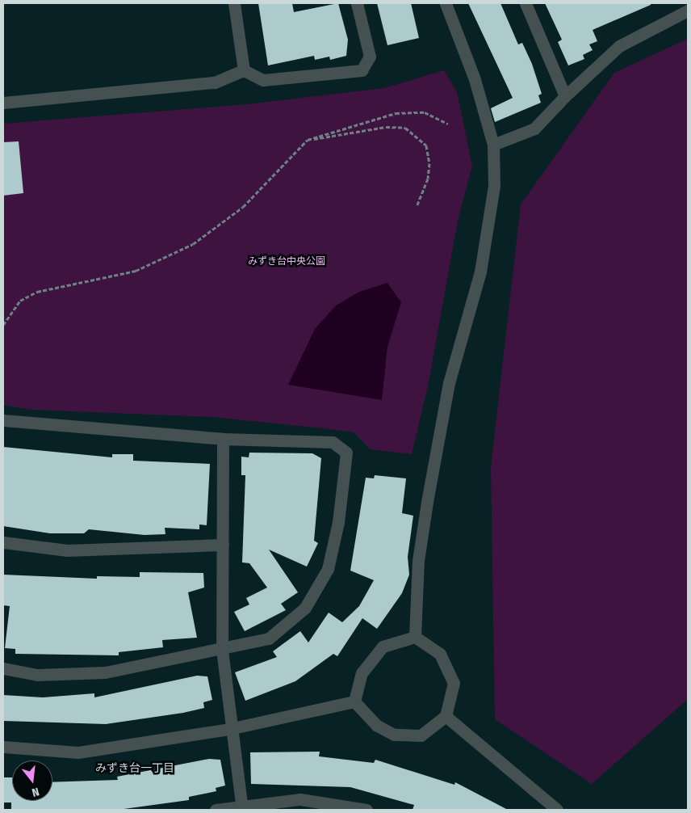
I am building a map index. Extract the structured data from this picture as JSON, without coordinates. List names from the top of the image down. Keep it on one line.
{"districts":["みずき台一丁目"],"parks":["みずき台中央公園"],"north":"bottom"}
